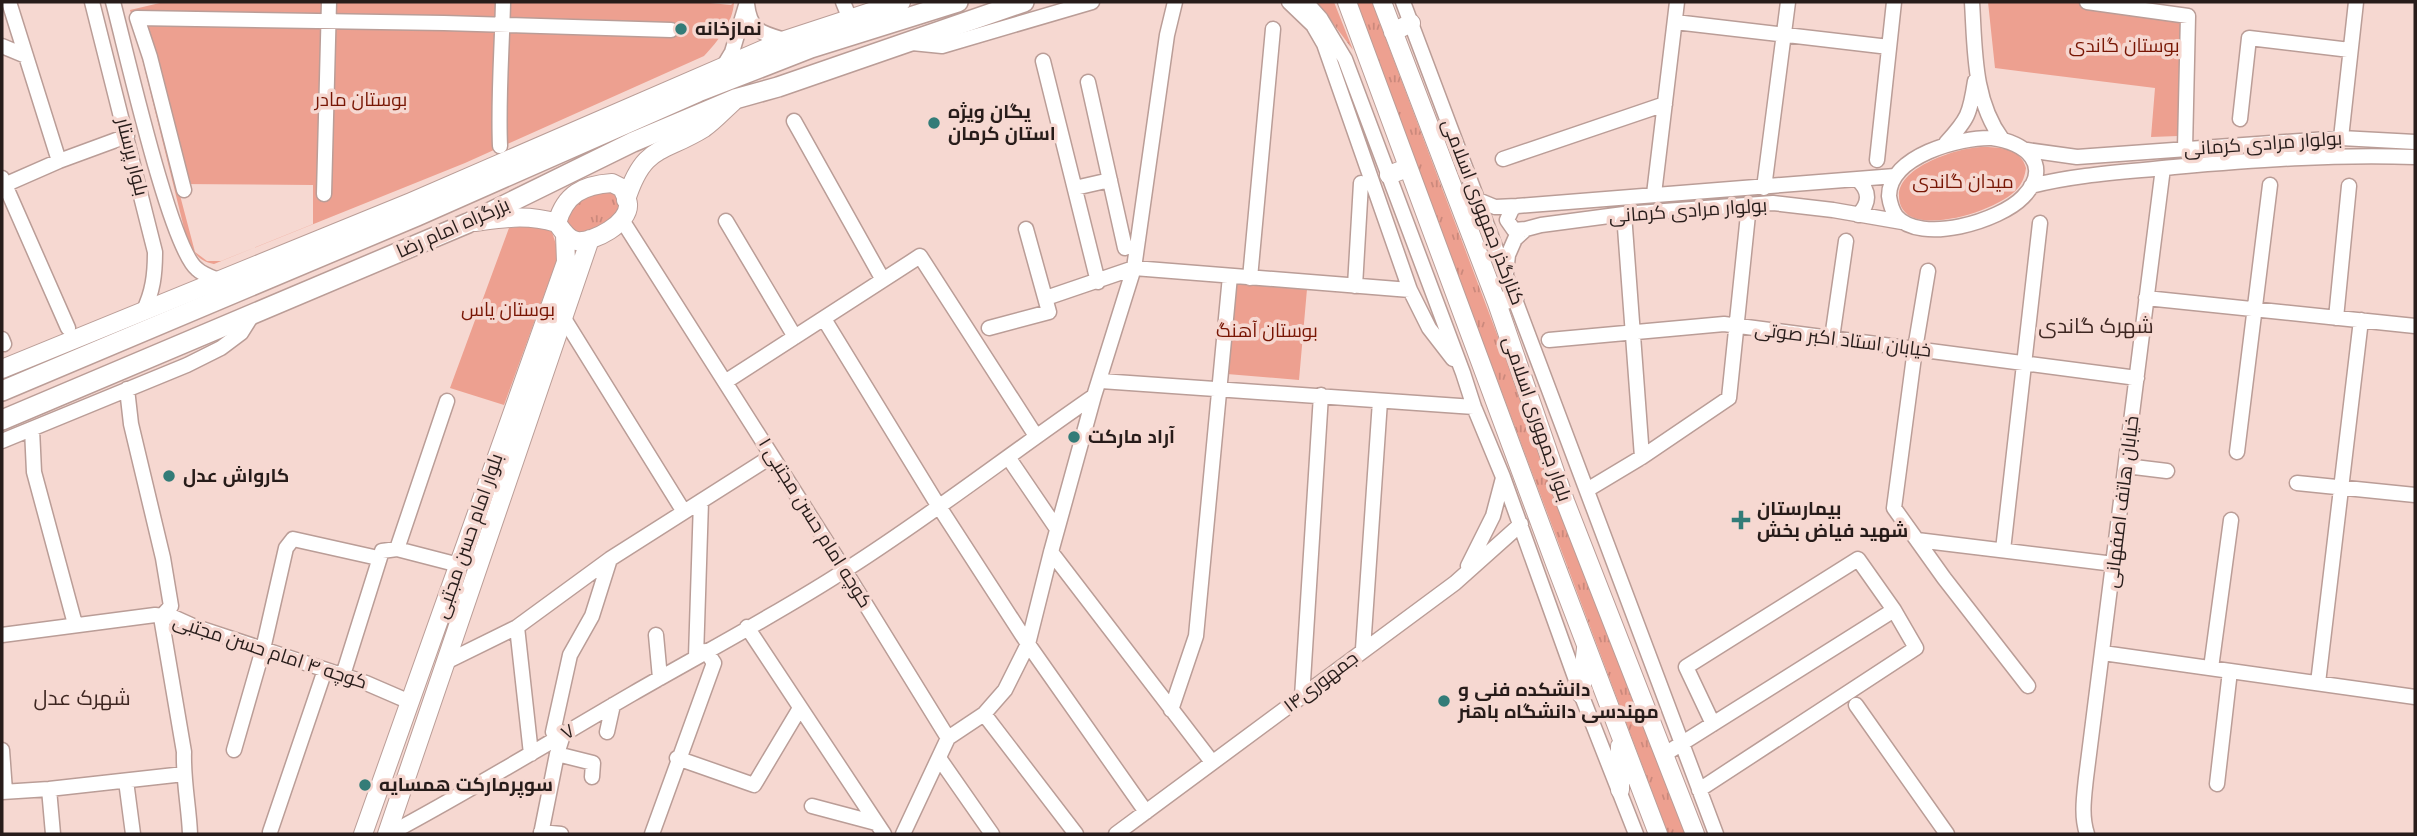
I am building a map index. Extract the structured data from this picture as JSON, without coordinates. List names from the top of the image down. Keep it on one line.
{"streets":{"highway":["بزرگراه امام رضا"],"main road":["بلوار جمهوری اسلامی","بلوار امام حسن مجتبی"],"street":["بولوار مرادی کرمانی","بلوار پرستار","کنارگذر جمهوری اسلامی","خیابان استاد اکبر صوتی","خیابان هاتف اصفهانی","کوچه امام حسن مجتبی ۱","کوچه ۴ امام حسن مجتبی","جمهوری۱۴","۷"]},"crossings":[["بولوار مرادی کرمانی","کنارگذر جمهوری اسلامی"],["بولوار مرادی کرمانی","خیابان هاتف اصفهانی"],["خیابان استاد اکبر صوتی","خیابان هاتف اصفهانی"],["کوچه امام حسن مجتبی ۱","بلوار امام حسن مجتبی"],["کوچه امام حسن مجتبی ۱","۷"],["بلوار امام حسن مجتبی","کوچه ۴ امام حسن مجتبی"],["بلوار امام حسن مجتبی","۷"]],"districts":["شهرک گاندی","شهرک عدل"],"parks":["بوستان گاندی","بوستان مادر","میدان گاندی","بوستان یاس","بوستان آهنگ"],"places":{"other":["نمازخانه","یگان ویژه استان کرمان","آراد مارکت","کارواش عدل","دانشکده فنی و مهندسی دانشگاه باهنر","سوپرمارکت همسایه"],"health":["بیمارستان شهید فیاض بخش"]}}
